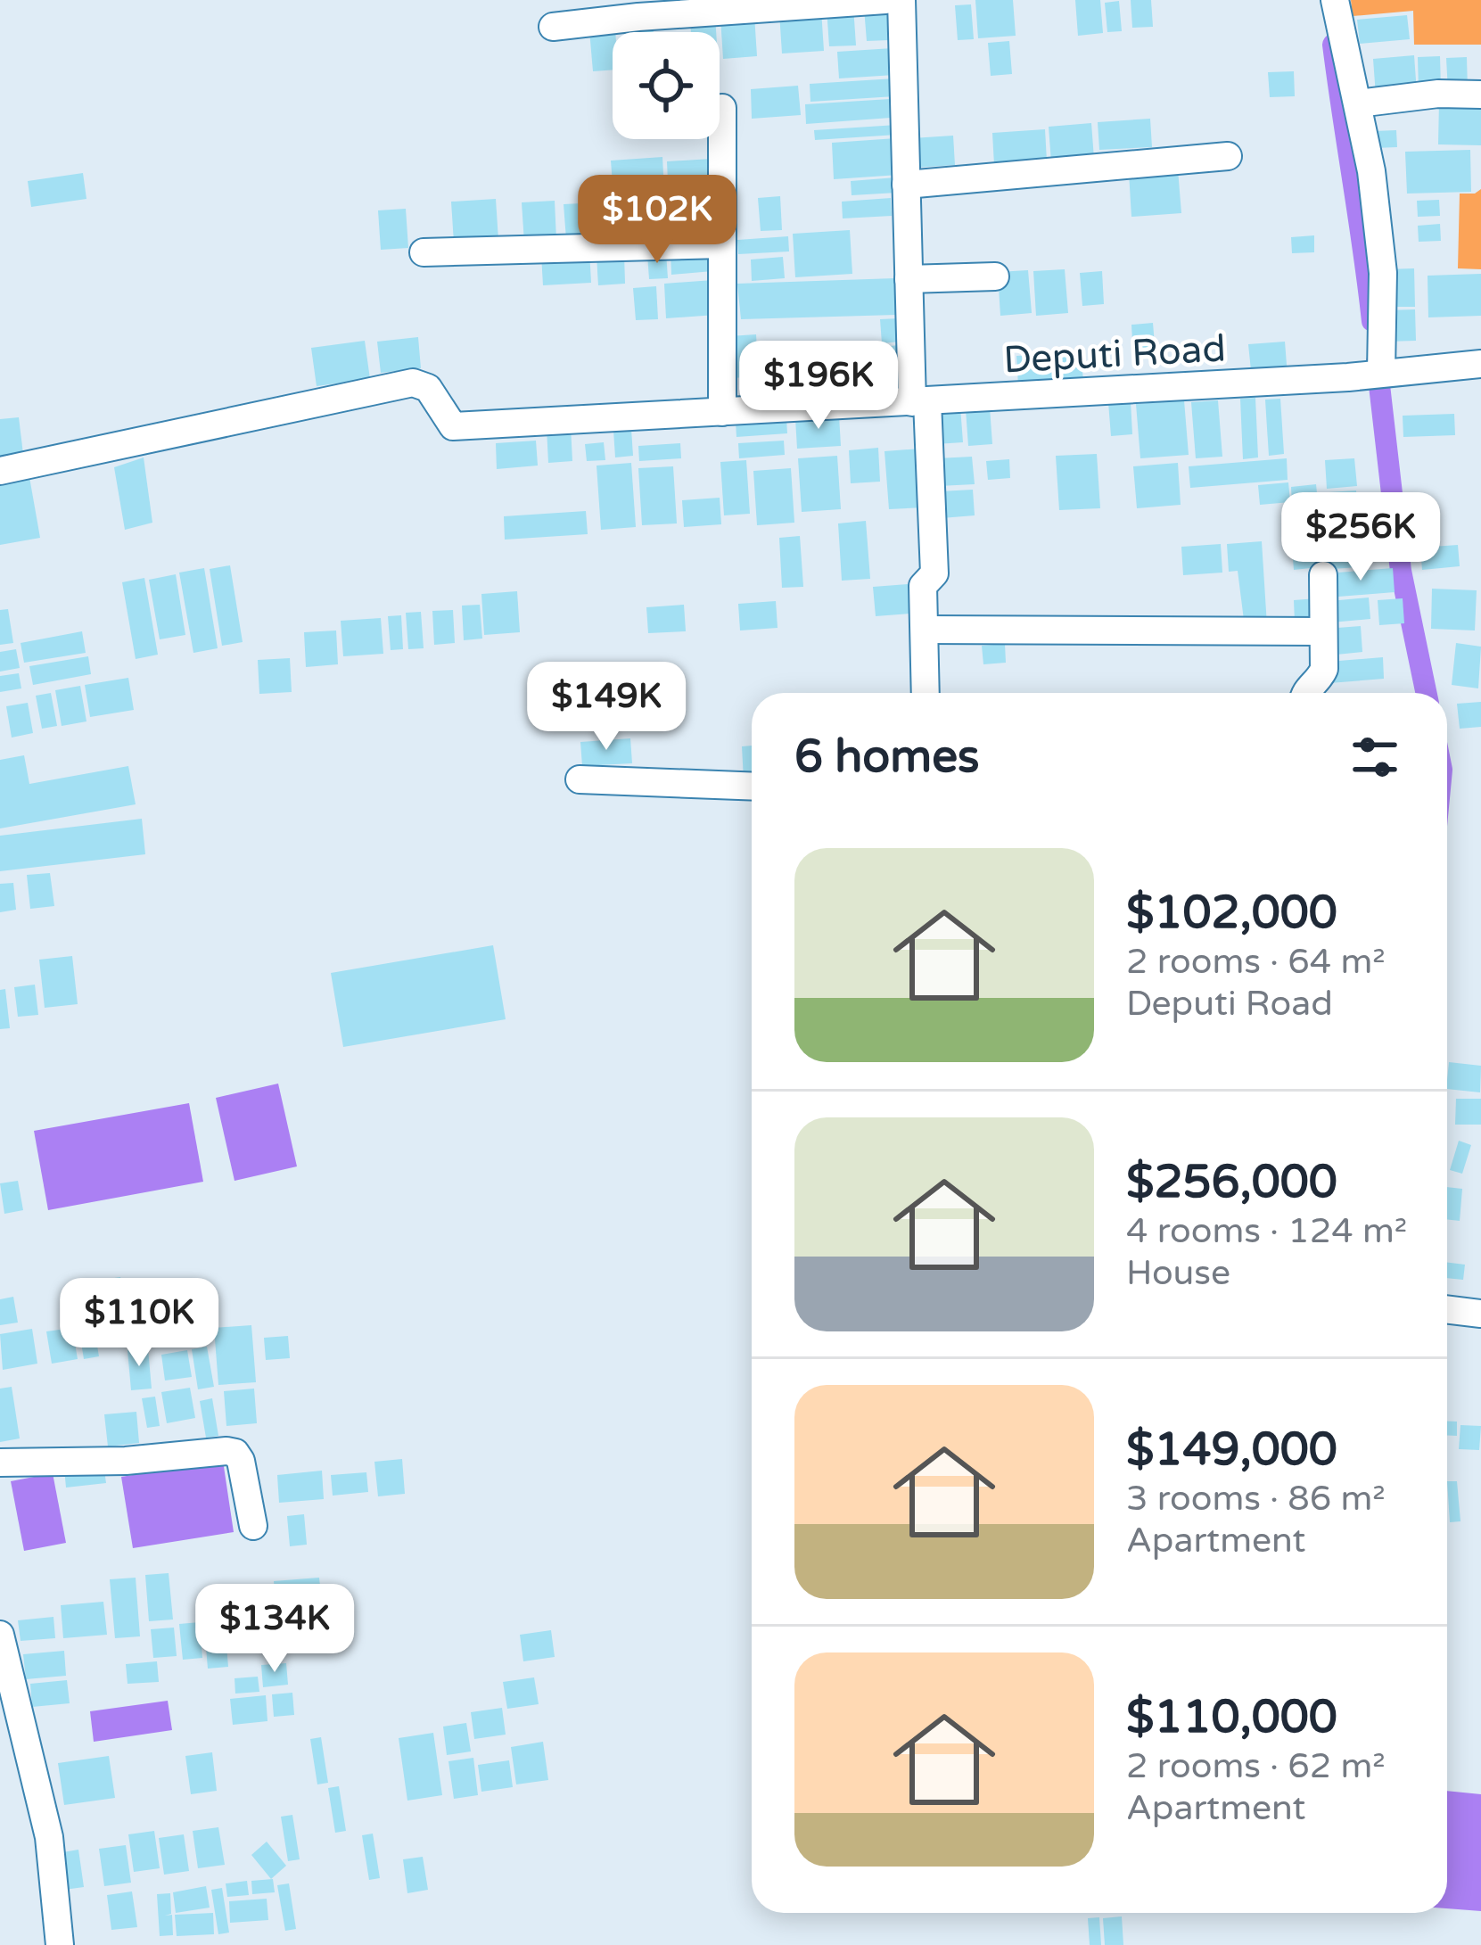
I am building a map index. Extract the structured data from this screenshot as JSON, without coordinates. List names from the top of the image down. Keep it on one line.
{"streets":{"street":["Deputi Road"]},"page":{"price":["$102K","$196K","$256K","$149K","$110K","$134K"],"heading":"6 homes","list":[{"name":"$102,000","note":"2 rooms · 64 m² · Deputi Road"},{"name":"$256,000","note":"4 rooms · 124 m² · House"},{"name":"$149,000","note":"3 rooms · 86 m² · Apartment"},{"name":"$110,000","note":"2 rooms · 62 m² · Apartment"}]}}
